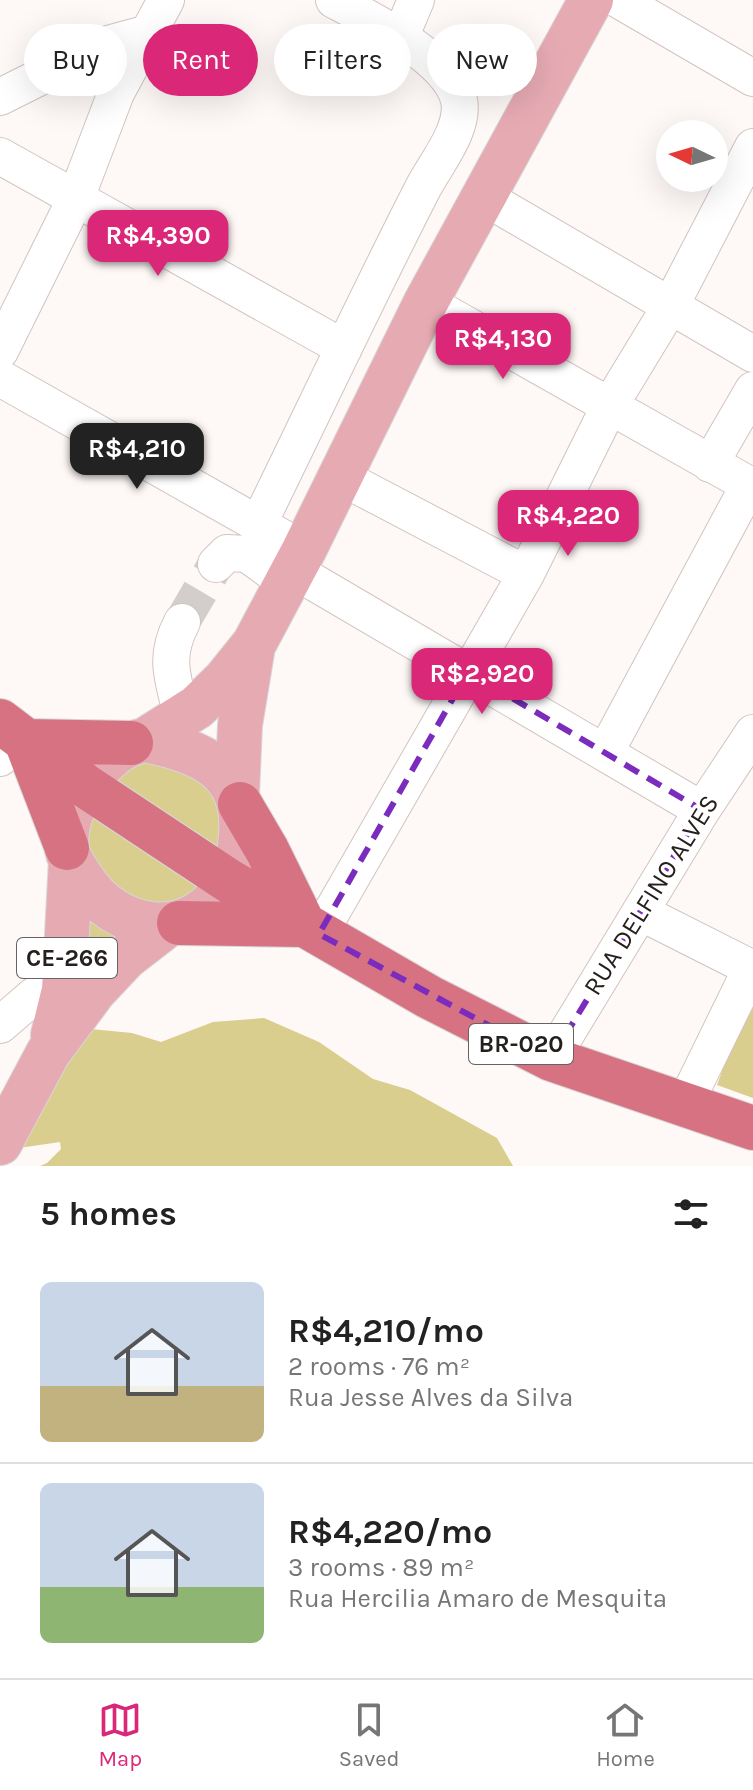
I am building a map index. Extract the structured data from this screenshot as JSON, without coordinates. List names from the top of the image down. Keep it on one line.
{"streets":{"highway":["BR-020"],"main road":["CE-266"],"street":["RUA DELFINO ALVES"]},"crossings":[["RUA DELFINO ALVES","BR-020"]],"north":"left","page":{"chip":["Buy","Rent","Filters","New"],"price":["R$4,390","R$4,130","R$4,210","R$4,220","R$2,920"],"heading":"5 homes","list":[{"name":"R$4,210/mo","note":"2 rooms · 76 m² · Rua Jesse Alves da Silva"},{"name":"R$4,220/mo","note":"3 rooms · 89 m² · Rua Hercilia Amaro de Mesquita"}],"tabs":["Map","Saved","Home"]}}
